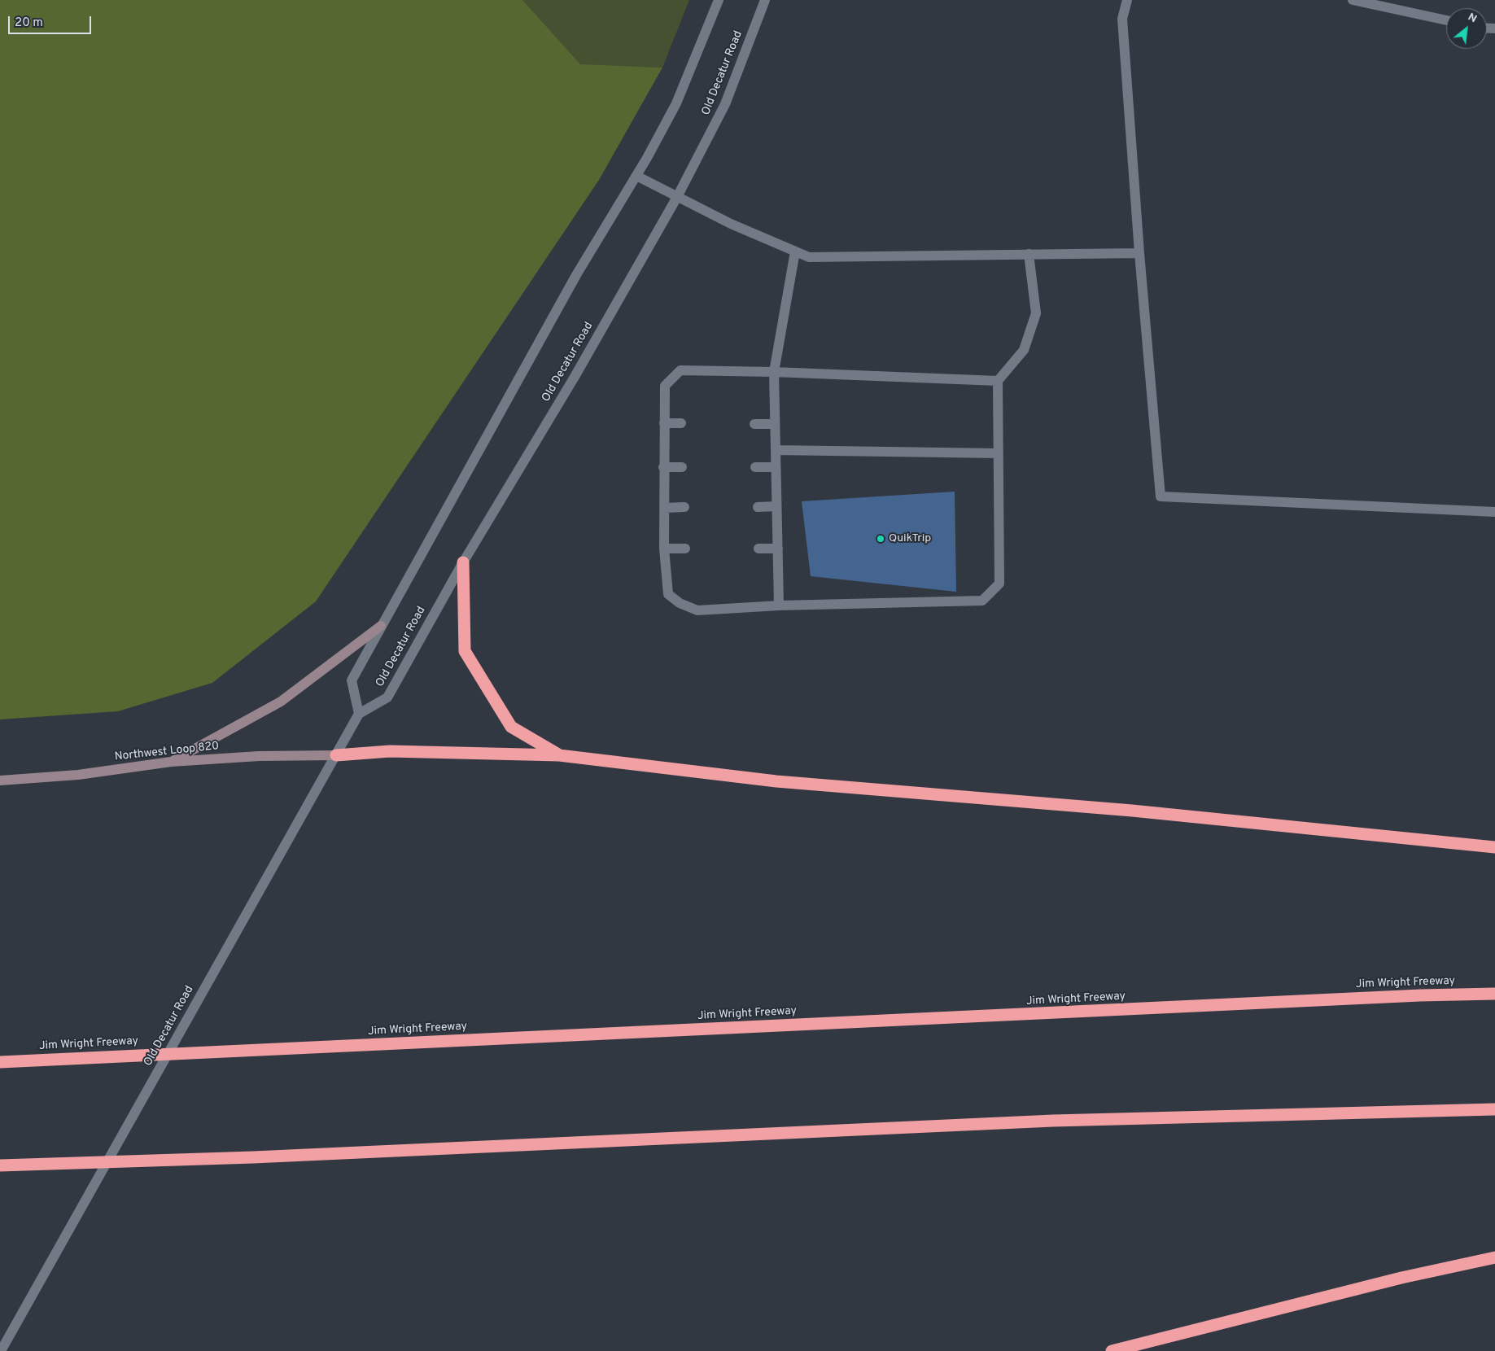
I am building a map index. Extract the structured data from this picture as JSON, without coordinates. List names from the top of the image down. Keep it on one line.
{"streets":{"highway":["Jim Wright Freeway"],"main road":["Northwest Loop 820"],"street":["Old Decatur Road"]},"crossings":[["Old Decatur Road","Northwest Loop 820"]],"places":["QuikTrip"],"scale_bar":"20 m","north":"top right"}
